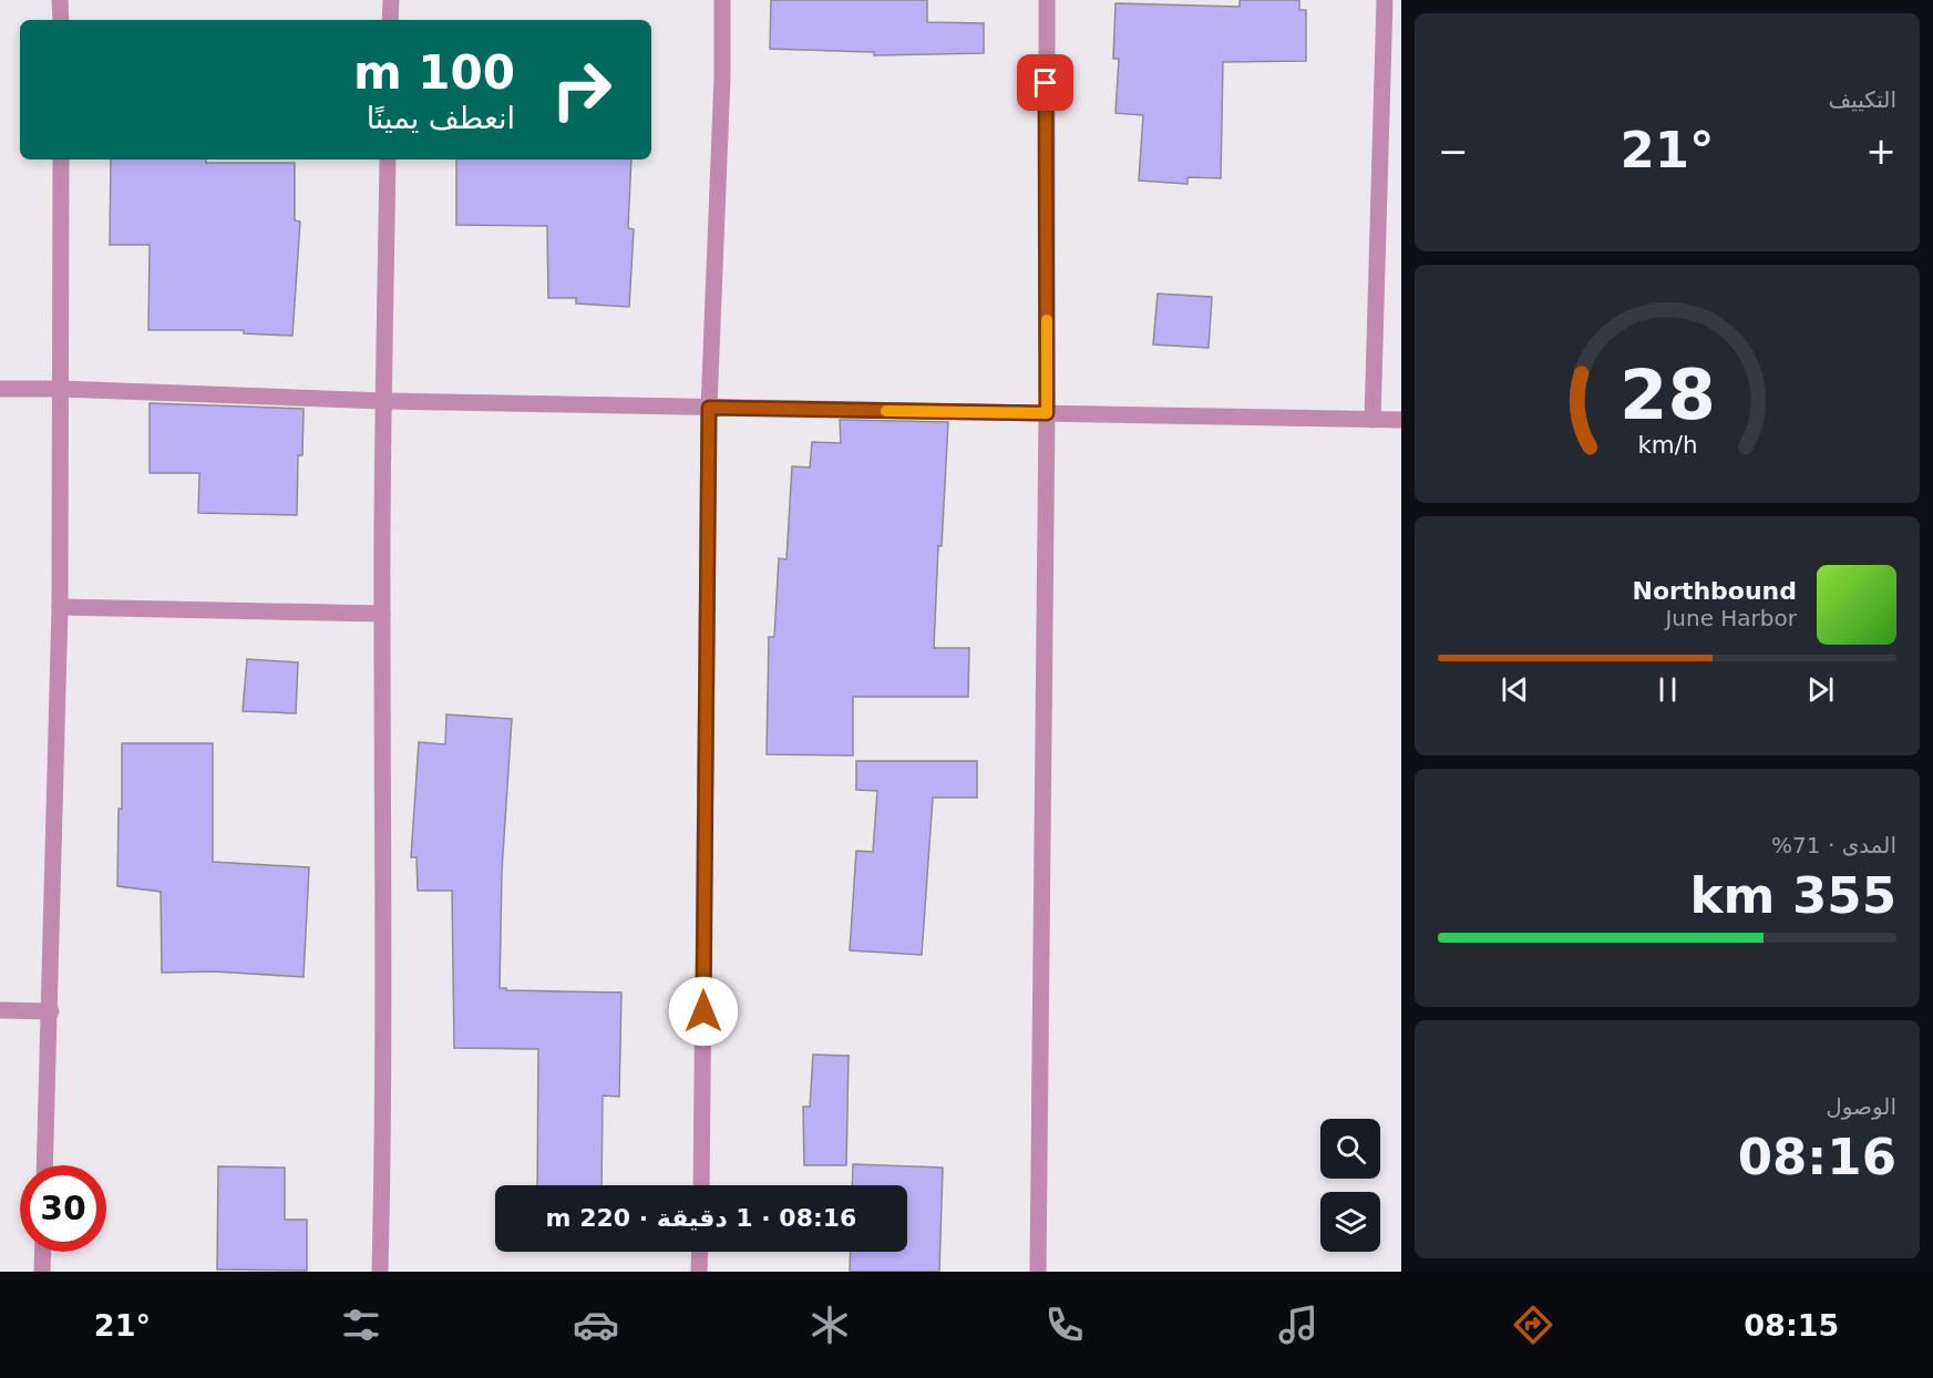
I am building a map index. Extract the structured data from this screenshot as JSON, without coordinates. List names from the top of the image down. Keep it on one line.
{"page":{"tile":["التكييف",["المدى · 71%","355 km"],["الوصول","08:16"]],"turn":["100 m","انعطف يمينًا"],"heat":["−","21°","+"],"song":["Northbound","June Harbor"],"limit":"30","trip":"08:16 · 1 دقيقة · 220 m","tabs":["08:15","21°"],"gauge":["28","km/h"]}}
